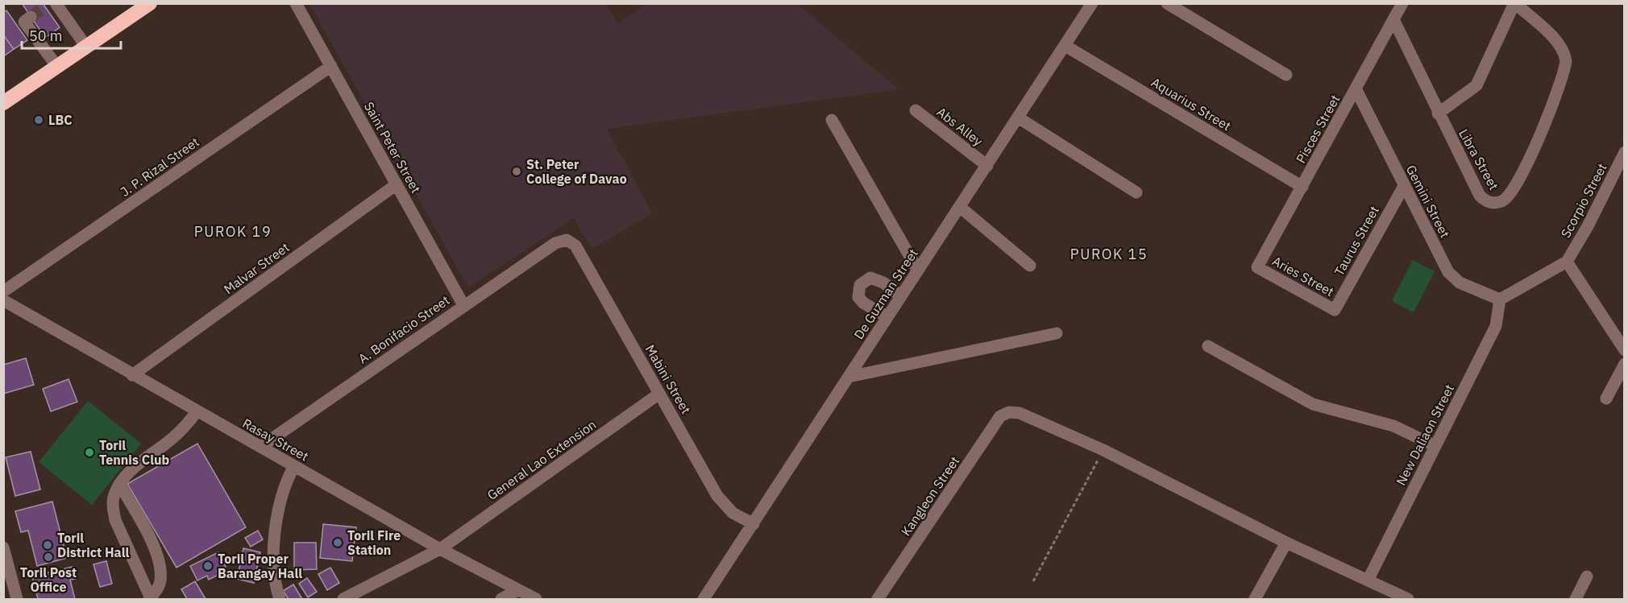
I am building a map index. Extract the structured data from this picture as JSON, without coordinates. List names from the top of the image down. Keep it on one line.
{"streets":{"street":["Aquarius Street","Abs Alley","Pisces Street","Saint Peter Street","Libra Street","J. P. Rizal Street","Scorpio Street","Gemini Street","Taurus Street","Malvar Street","Aries Street","De Guzman Street","A. Bonifacio Street","Mabini Street","New Daliaon Street","Rasay Street","General Lao Extension","Kangleon Street"]},"crossings":[["Aquarius Street","Pisces Street"],["Aquarius Street","De Guzman Street"],["Abs Alley","De Guzman Street"],["Pisces Street","Libra Street"],["Pisces Street","Gemini Street"],["Pisces Street","Aries Street"],["Saint Peter Street","J. P. Rizal Street"],["Saint Peter Street","Malvar Street"],["Saint Peter Street","A. Bonifacio Street"],["Gemini Street","Taurus Street"],["Gemini Street","New Daliaon Street"],["Taurus Street","Aries Street"],["Malvar Street","Rasay Street"],["De Guzman Street","Mabini Street"],["A. Bonifacio Street","Mabini Street"],["A. Bonifacio Street","Rasay Street"],["Mabini Street","General Lao Extension"],["Rasay Street","General Lao Extension"]],"districts":["PUROK 19","PUROK 15"],"places":["LBC","St. Peter College of Davao","Toril Tennis Club","Toril Fire Station","Toril District Hall","Toril Post Office","Toril Proper Barangay Hall"],"scale_bar":"50 m"}
